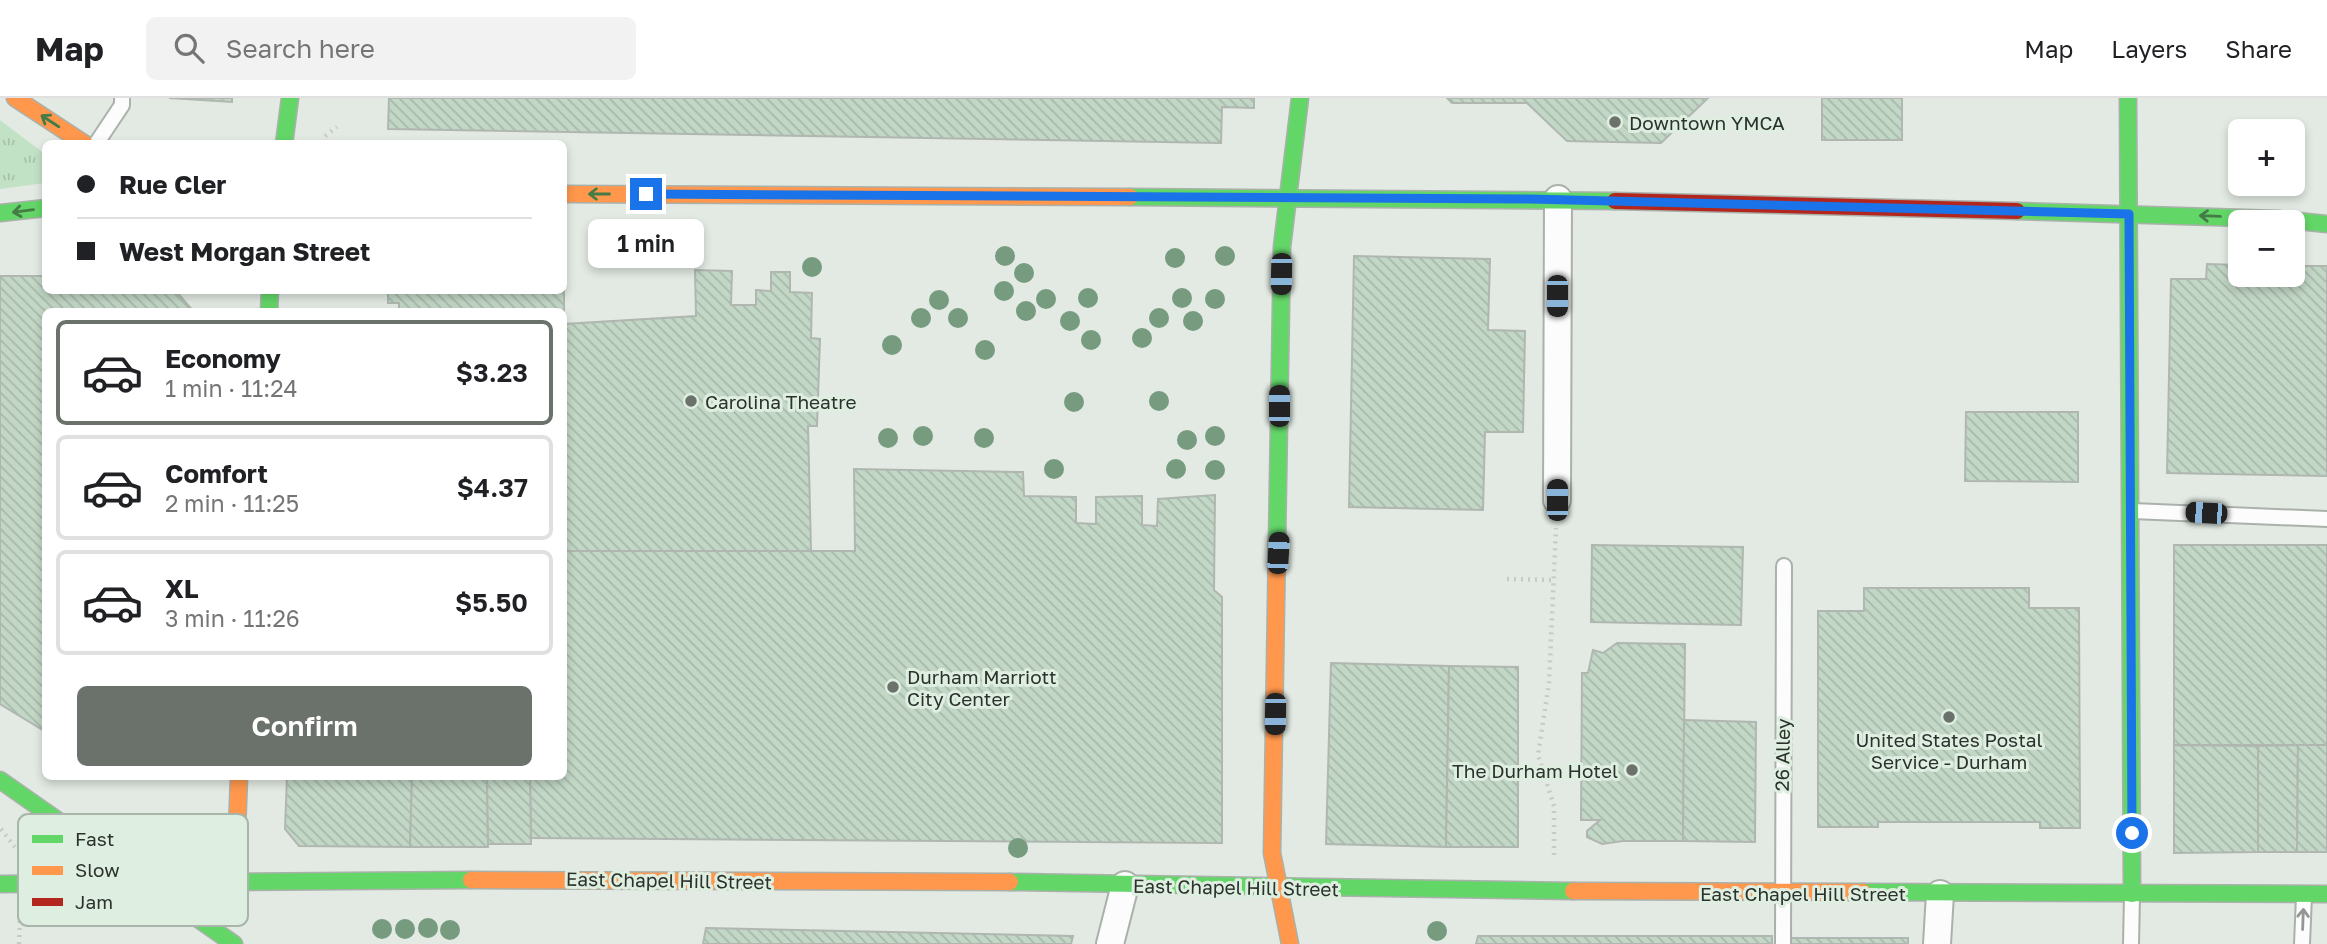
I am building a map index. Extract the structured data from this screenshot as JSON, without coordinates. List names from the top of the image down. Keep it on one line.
{"streets":{"street":["East Chapel Hill Street"],"lane":["26 Alley"]},"crossings":[["26 Alley","East Chapel Hill Street"]],"places":["Downtown YMCA","Carolina Theatre","Durham Marriott City Center","United States Postal Service - Durham","The Durham Hotel"],"legend":["Fast","Slow","Jam"],"page":{"header":"Map","search":"Search here","nav":["Map","Layers","Share"],"map_buttons":["+","−"],"banner":["Rue Cler","West Morgan Street"],"bubble":"1 min","list":[{"name":"Economy","note":"1 min · 11:24","value":"$3.23"},{"name":"Comfort","note":"2 min · 11:25","value":"$4.37"},{"name":"XL","note":"3 min · 11:26","value":"$5.50"}],"buttons":"Confirm"}}
